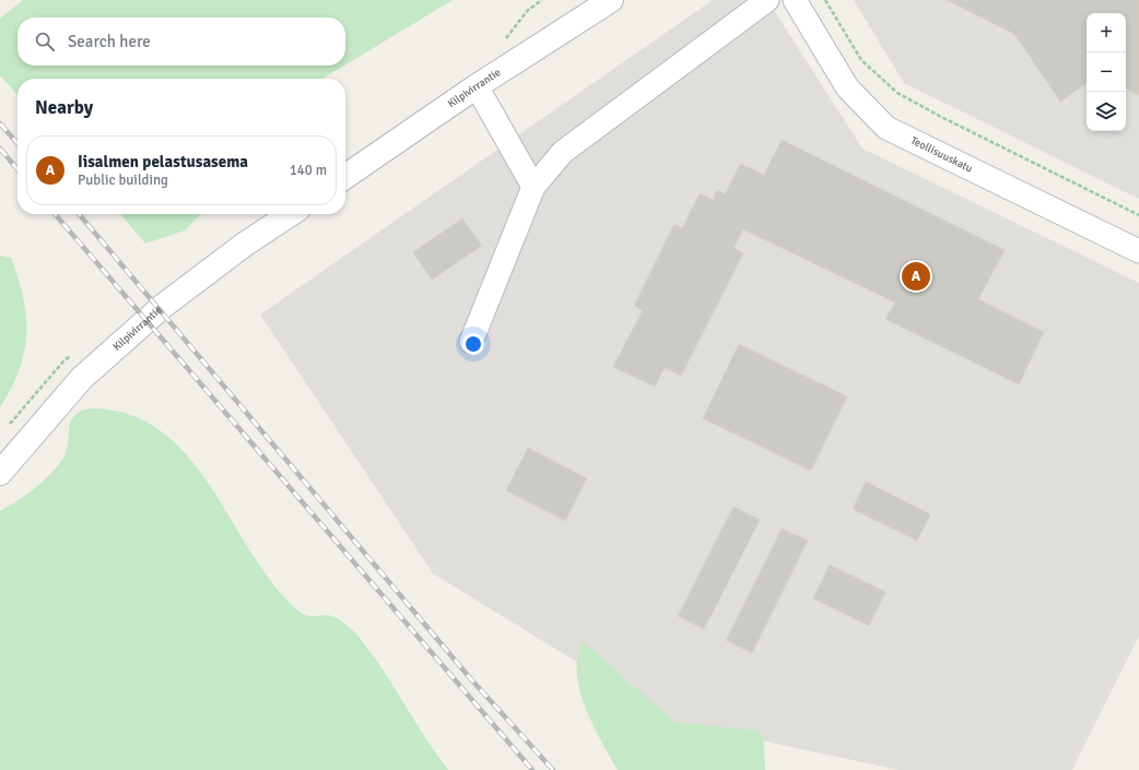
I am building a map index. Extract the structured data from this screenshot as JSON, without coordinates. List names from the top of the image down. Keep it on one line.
{"streets":{"street":["Kilpivirrantie","Teollisuuskatu"]},"page":{"map_buttons":["+","−"],"search":"Search here","heading":"Nearby","list":[{"mark":"A","name":"Iisalmen pelastusasema","note":"Public building","value":"140 m"}],"pins":"A"}}
